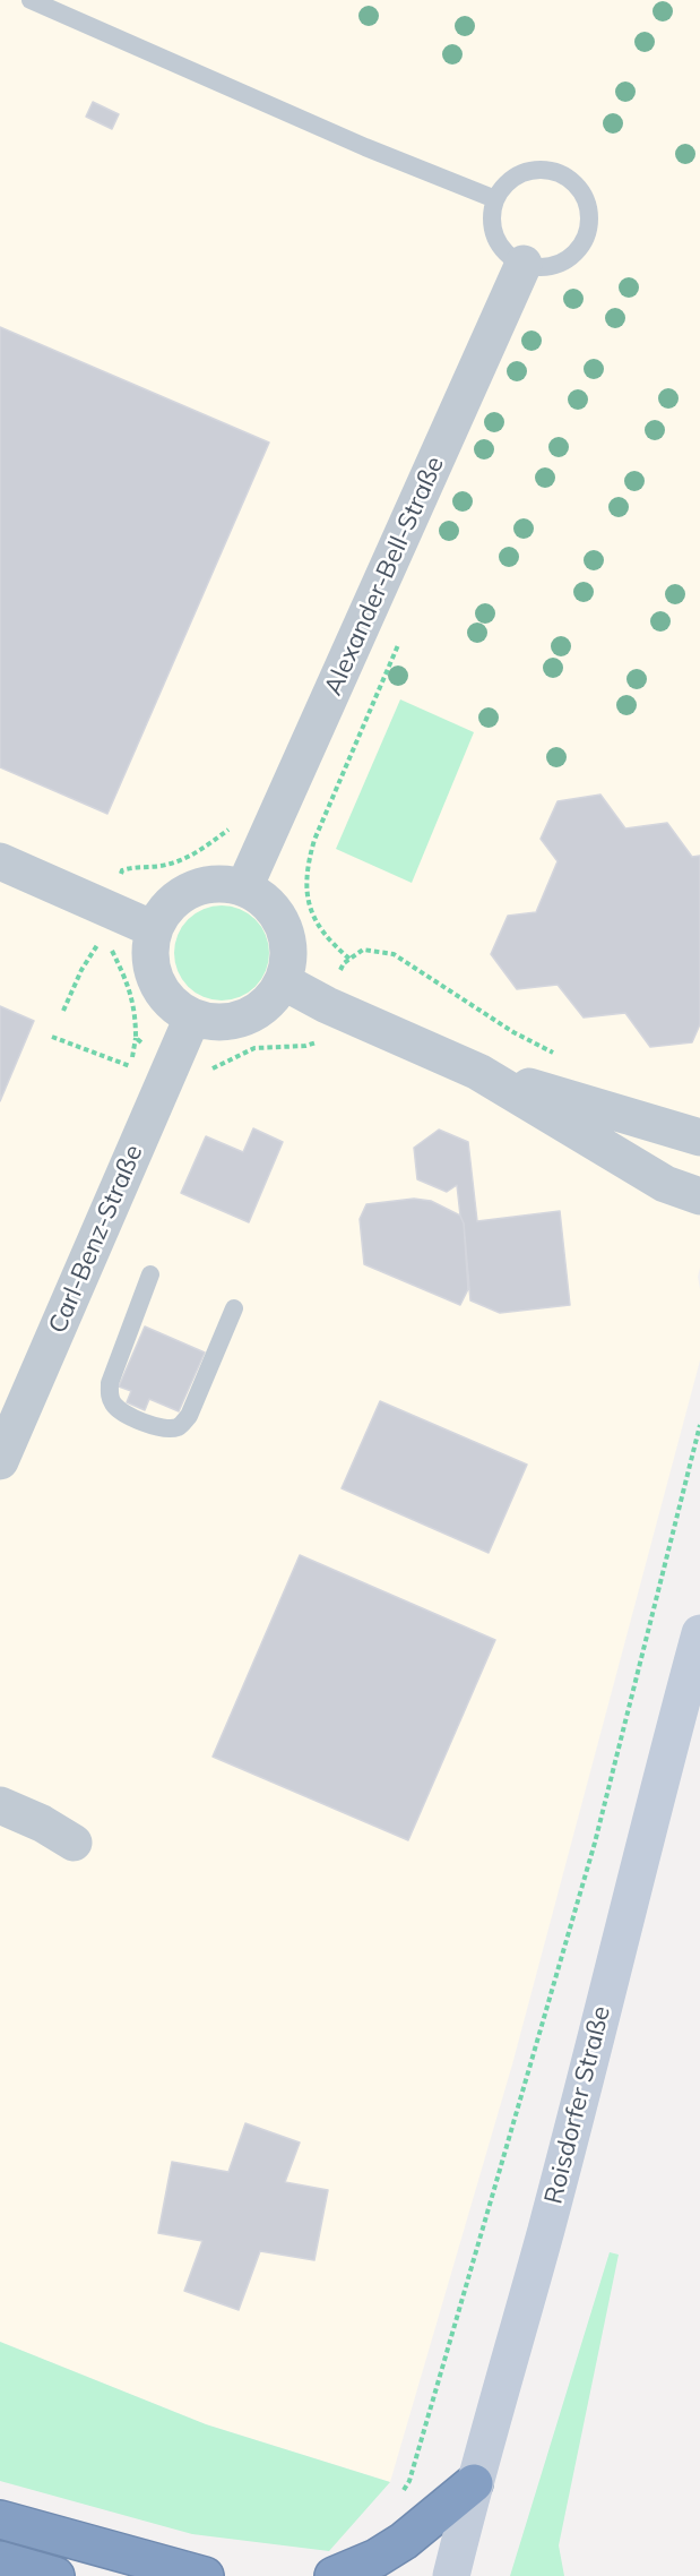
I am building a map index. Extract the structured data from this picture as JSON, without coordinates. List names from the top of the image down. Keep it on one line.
{"streets":{"main road":["Roisdorfer Straße"],"street":["Alexander-Bell-Straße","Carl-Benz-Straße"]},"crossings":[["Alexander-Bell-Straße","Carl-Benz-Straße"]]}
